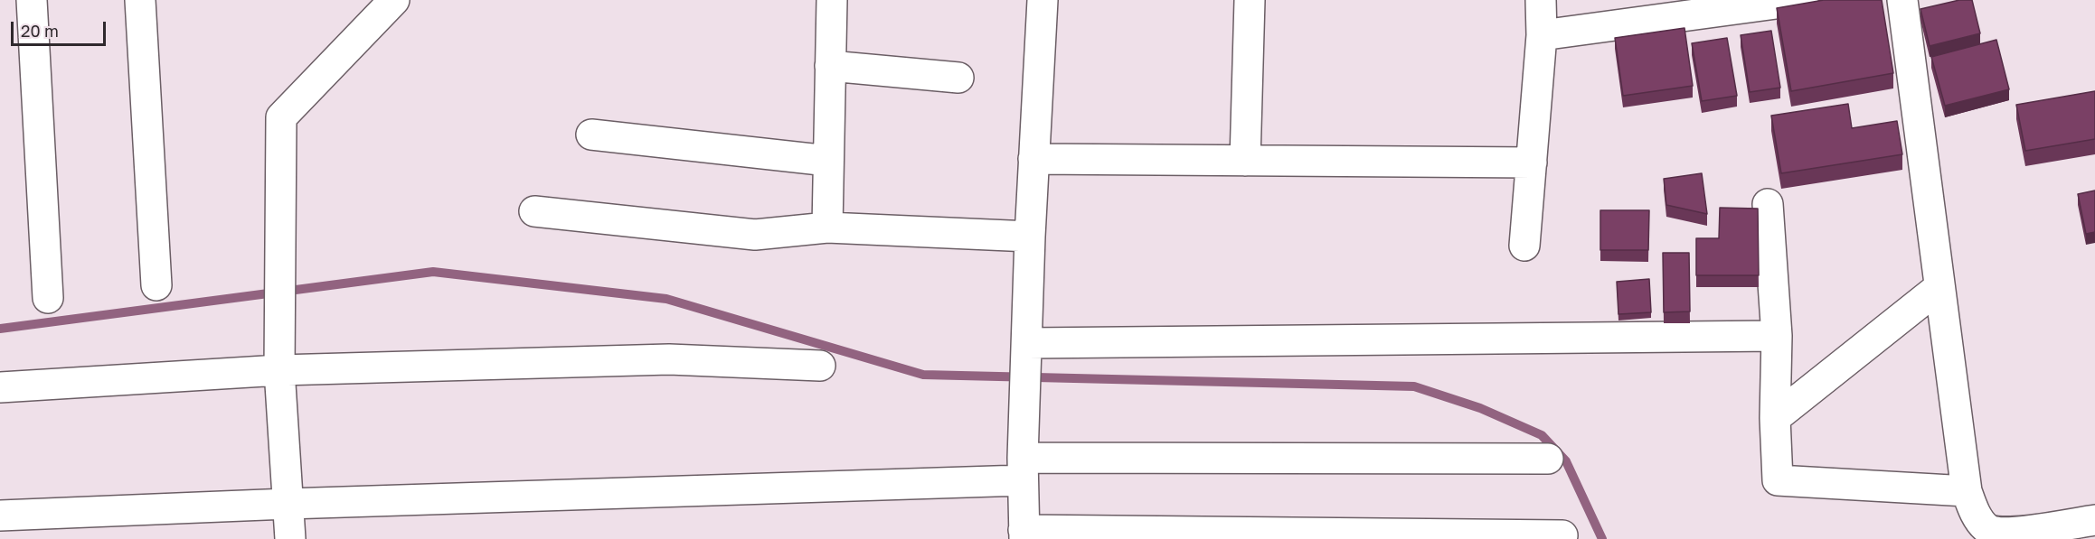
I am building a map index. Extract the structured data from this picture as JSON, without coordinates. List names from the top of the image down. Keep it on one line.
{"scale_bar":"20 m"}
